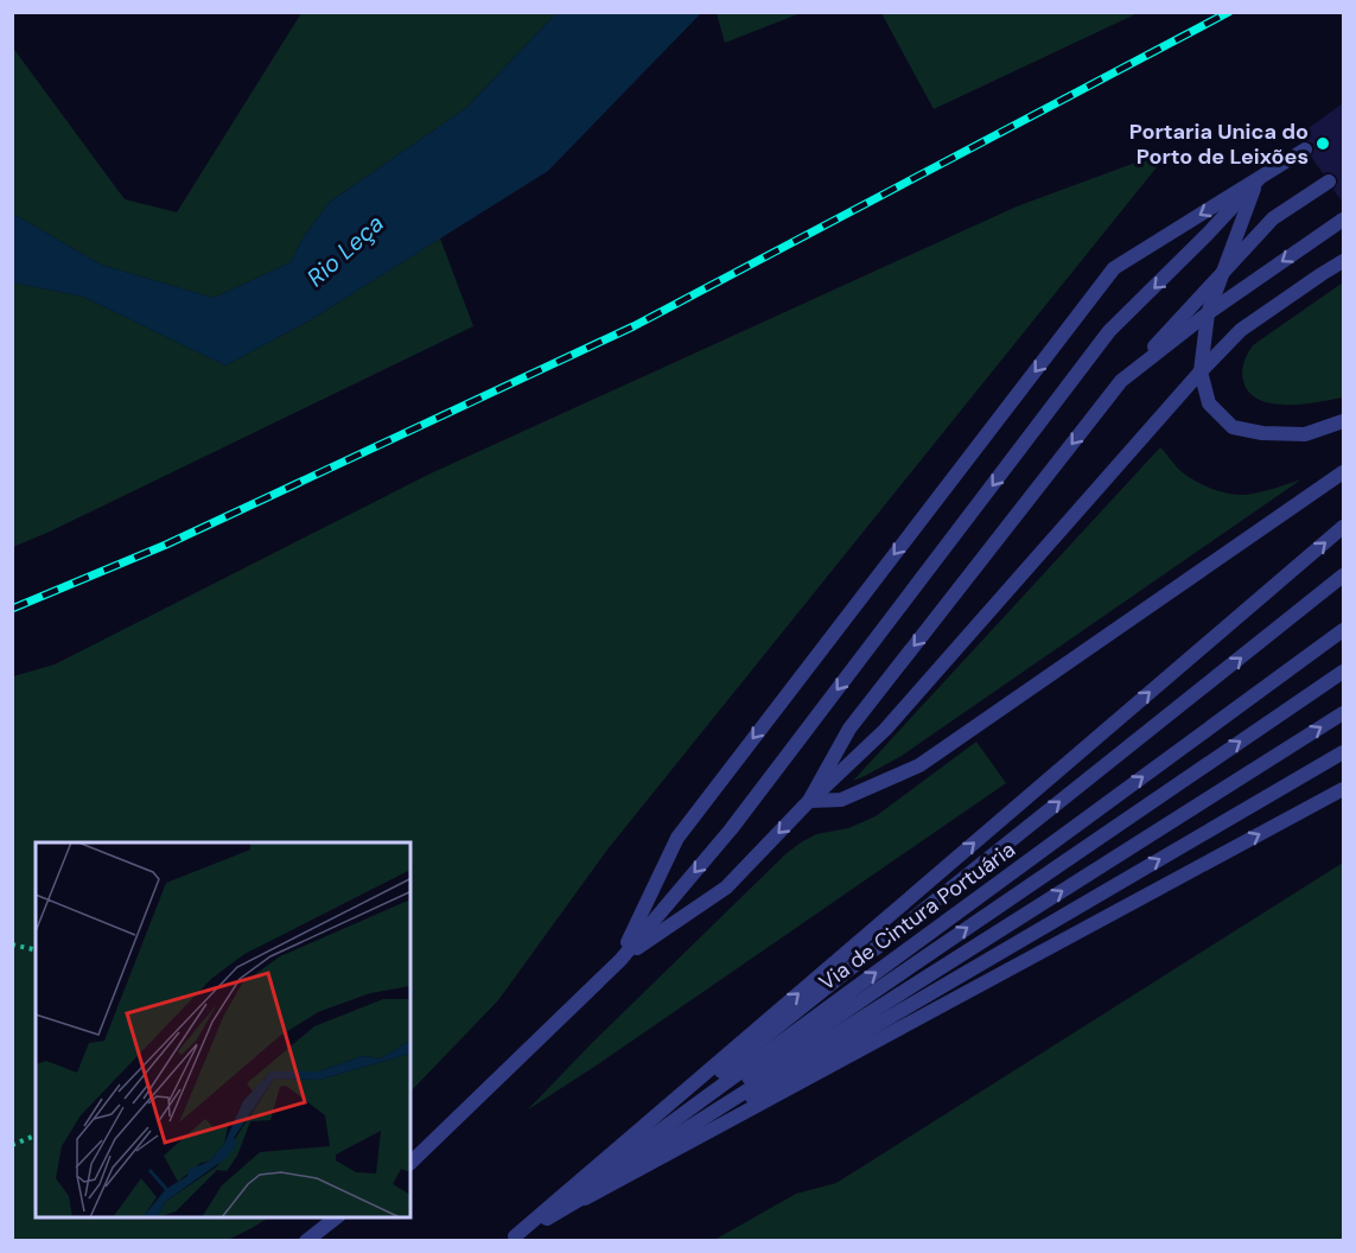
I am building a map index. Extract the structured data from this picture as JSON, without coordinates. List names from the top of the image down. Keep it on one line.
{"streets":{"lane":["Via de Cintura Portuária"]},"water":["Rio Leça"],"places":["Portaria Unica do Porto de Leixões"]}
